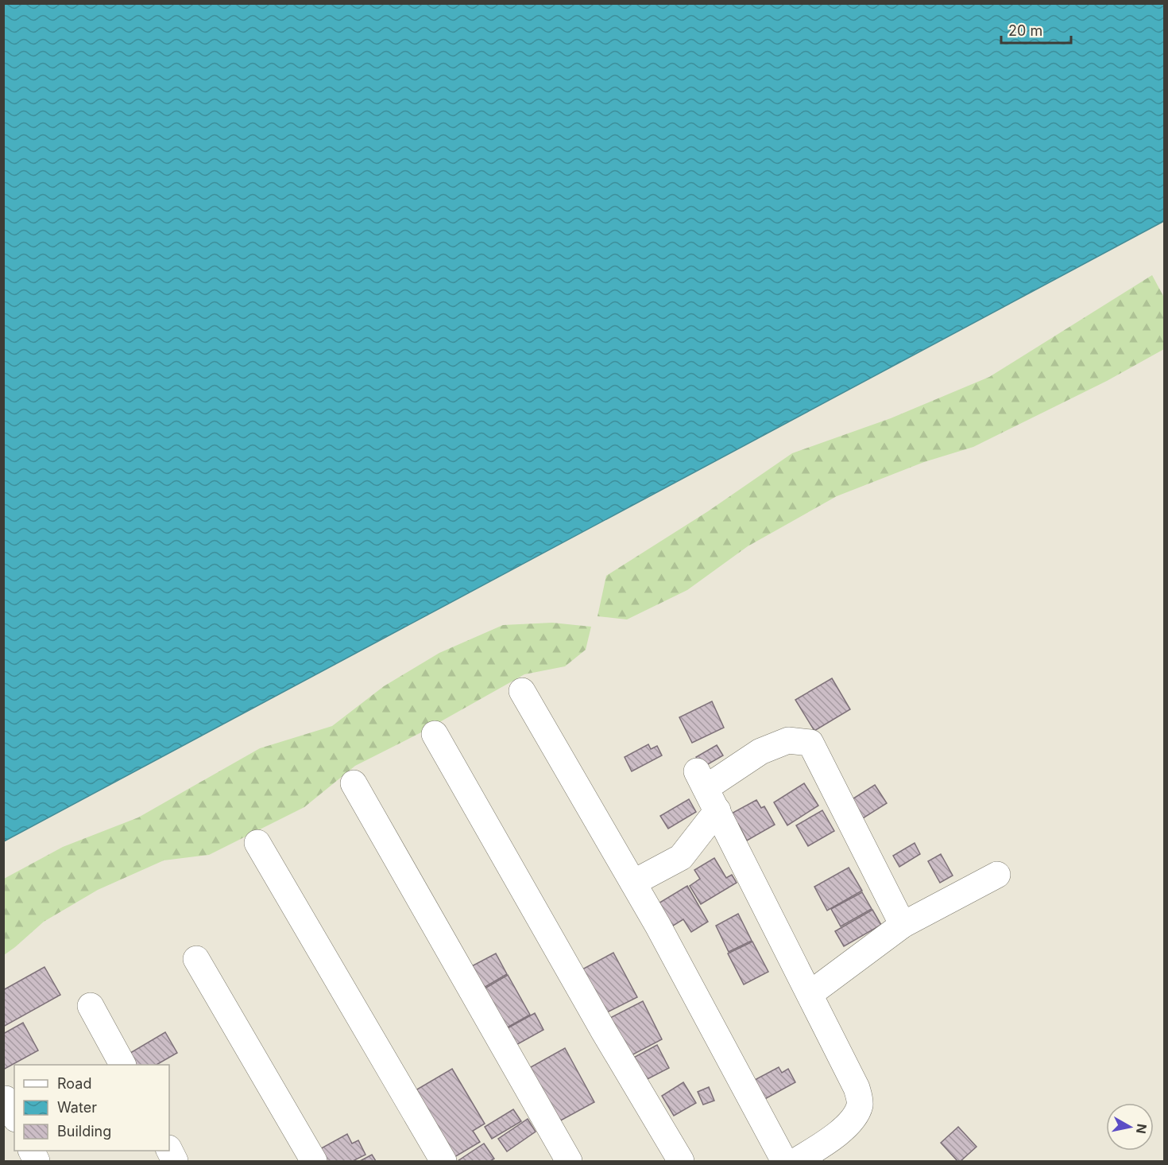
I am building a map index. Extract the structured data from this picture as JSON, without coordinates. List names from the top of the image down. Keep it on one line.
{"legend":["Road","Water","Building"],"scale_bar":"20 m","north":"right"}
